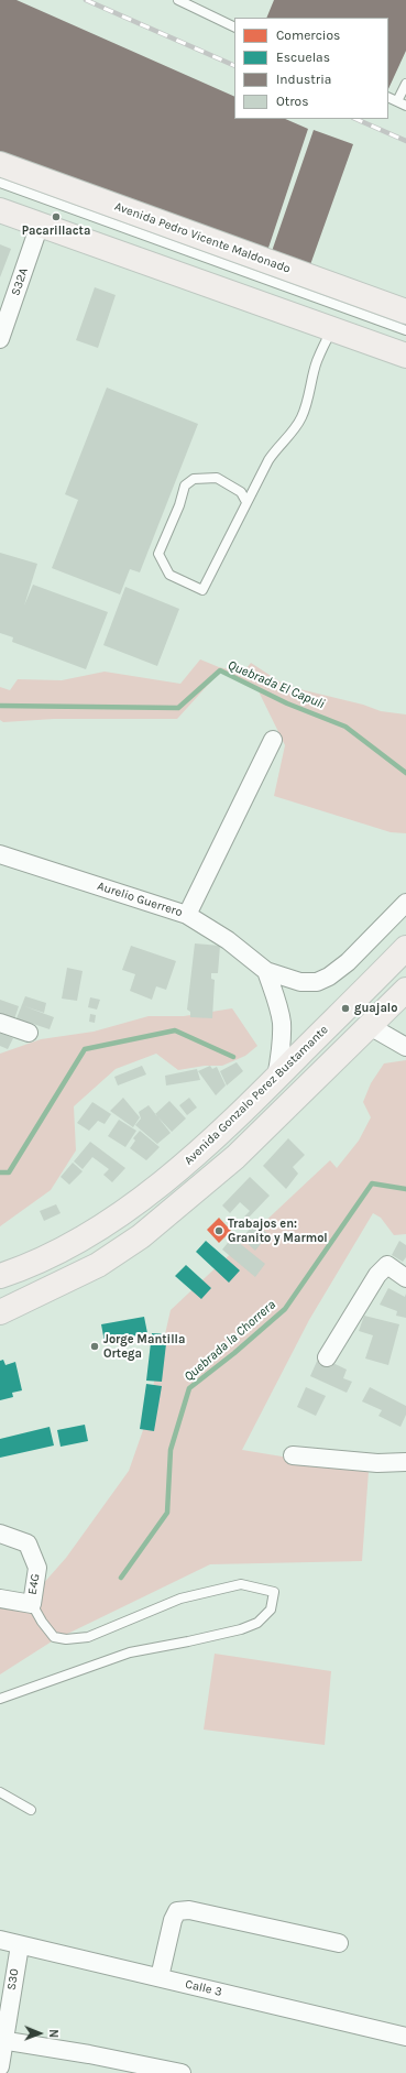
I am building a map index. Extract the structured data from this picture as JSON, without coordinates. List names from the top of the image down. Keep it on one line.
{"streets":{"main road":["Avenida Pedro Vicente Maldonado","Avenida Gonzalo Perez Bustamante"],"street":["S32A","Aurelio Guerrero","E4G","S30","Calle 3"]},"crossings":[["S30","Calle 3"]],"water":["Quebrada El Capuli","Quebrada la Chorrera"],"places":["Pacarillacta","guajalo","Trabajos en: Granito y Marmol","Jorge Mantilla Ortega"],"legend":["Comercios","Escuelas","Industria","Otros"],"north":"right"}
